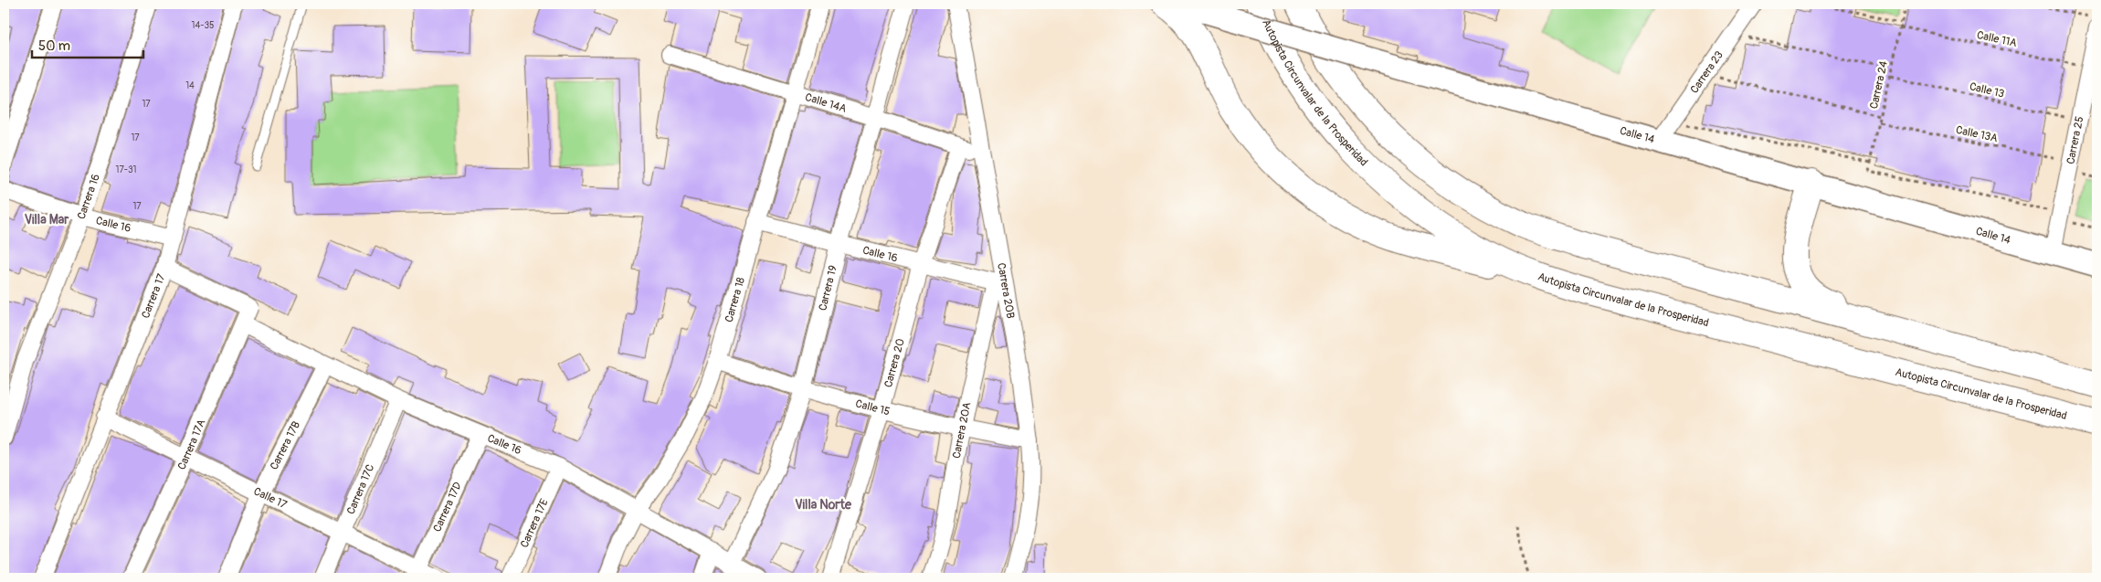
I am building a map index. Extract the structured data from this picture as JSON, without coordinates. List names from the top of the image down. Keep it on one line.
{"streets":{"highway":["Autopista Circunvalar de la Prosperidad"],"street":["Carrera 23","Calle 14A","Calle 14","Carrera 25","Carrera 16","Calle 16","Carrera 19","Carrera 20B","Carrera 17","Carrera 18","Carrera 20","Calle 15","Carrera 20A","Carrera 17A","Carrera 17B","Carrera 17C","Calle 17","Carrera 17D","Carrera 17E"],"path":["Calle 11A","Carrera 24","Calle 13","Calle 13A"]},"crossings":[["Calle 11A","Carrera 24"],["Calle 11A","Carrera 25"],["Carrera 23","Calle 14"],["Carrera 24","Calle 13"],["Carrera 24","Calle 13A"],["Carrera 24","Carrera 25"],["Calle 13","Carrera 25"],["Autopista Circunvalar de la Prosperidad","Calle 14"],["Calle 14A","Carrera 19"],["Calle 14A","Carrera 20B"],["Calle 14A","Carrera 18"],["Calle 14A","Carrera 20"],["Calle 14","Carrera 25"],["Calle 13A","Carrera 25"],["Carrera 16","Calle 16"],["Calle 16","Carrera 19"],["Calle 16","Carrera 20B"],["Calle 16","Carrera 17"],["Calle 16","Carrera 18"],["Calle 16","Carrera 20"],["Calle 16","Carrera 20A"],["Calle 16","Carrera 17A"],["Calle 16","Carrera 17B"],["Calle 16","Carrera 17C"],["Calle 16","Carrera 17D"],["Calle 16","Carrera 17E"],["Carrera 19","Calle 15"],["Carrera 20B","Calle 15"],["Carrera 20B","Carrera 20A"],["Carrera 17","Carrera 17A"],["Carrera 17","Calle 17"],["Carrera 18","Calle 15"],["Carrera 20","Calle 15"],["Calle 15","Carrera 20A"],["Carrera 17A","Calle 17"],["Carrera 17B","Calle 17"],["Carrera 17C","Calle 17"],["Calle 17","Carrera 17D"]],"districts":["Villa Mar","Villa Norte"],"house_numbers":["14-35","14","17","17","17-31","17"],"scale_bar":"50 m"}
